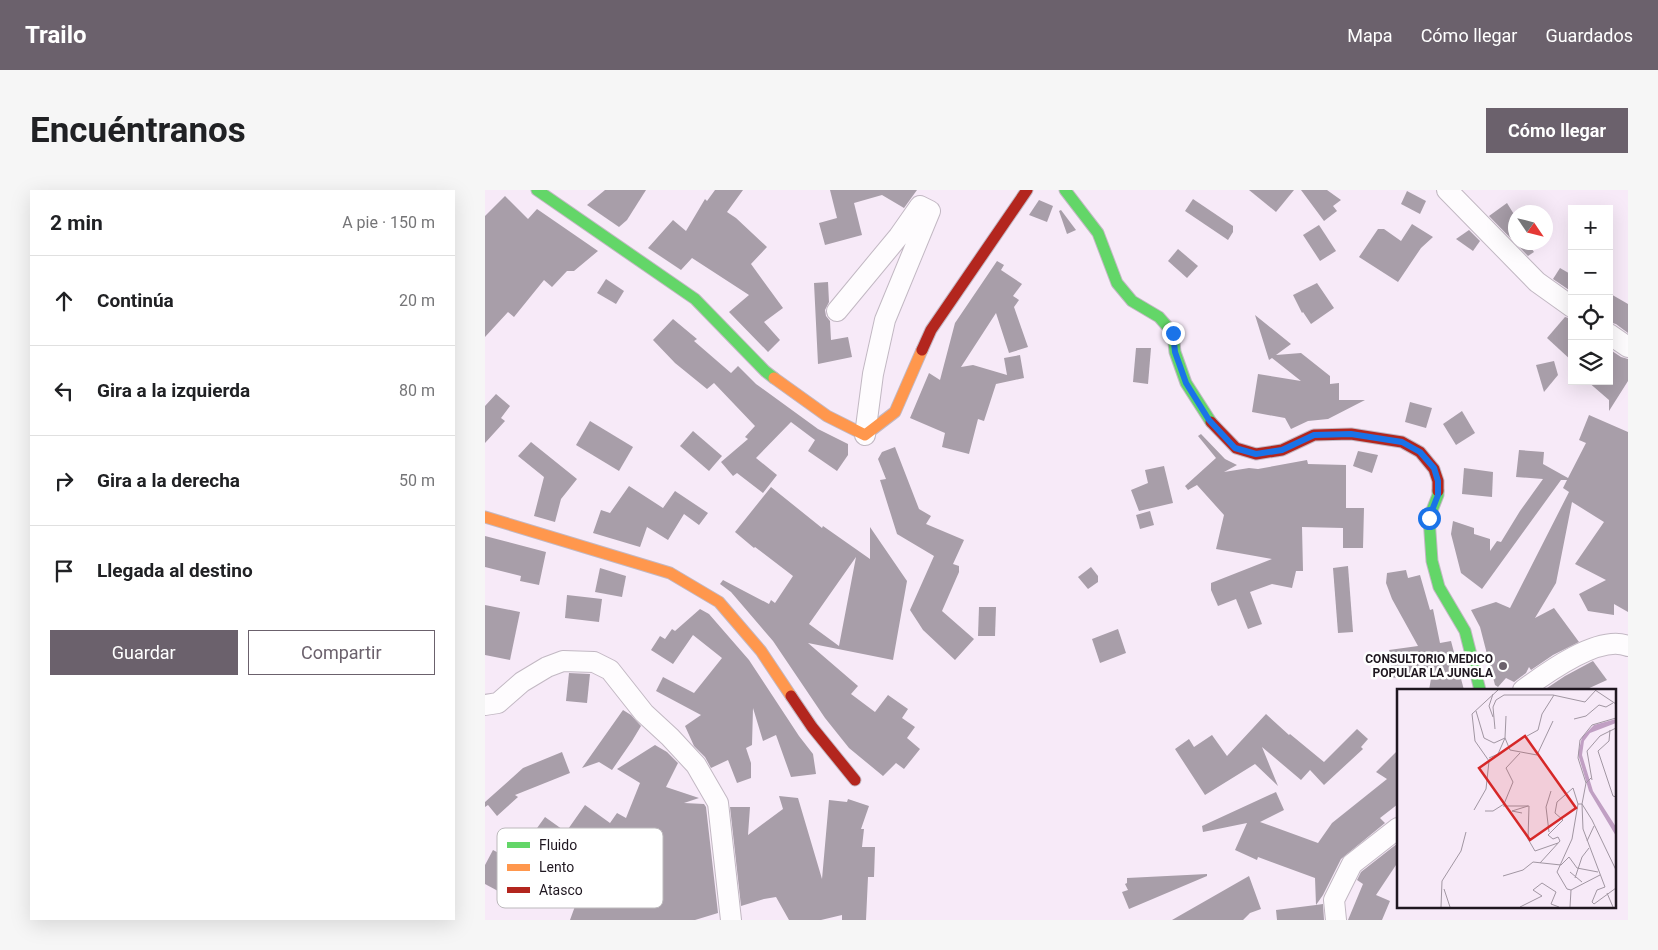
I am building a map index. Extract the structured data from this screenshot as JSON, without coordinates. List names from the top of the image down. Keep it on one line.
{"places":["CONSULTORIO MEDICO POPULAR LA JUNGLA"],"legend":["Fluido","Lento","Atasco"],"north":"bottom right","page":{"header":"Trailo","nav":["Mapa","Cómo llegar","Guardados"],"buttons":["Cómo llegar",["Guardar","Compartir"]],"title":"Encuéntranos","heading":["2 min","A pie · 150 m"],"map_buttons":["+","−"],"list":[["Continúa","20 m"],["Gira a la izquierda","80 m"],["Gira a la derecha","50 m"],"Llegada al destino"]}}
